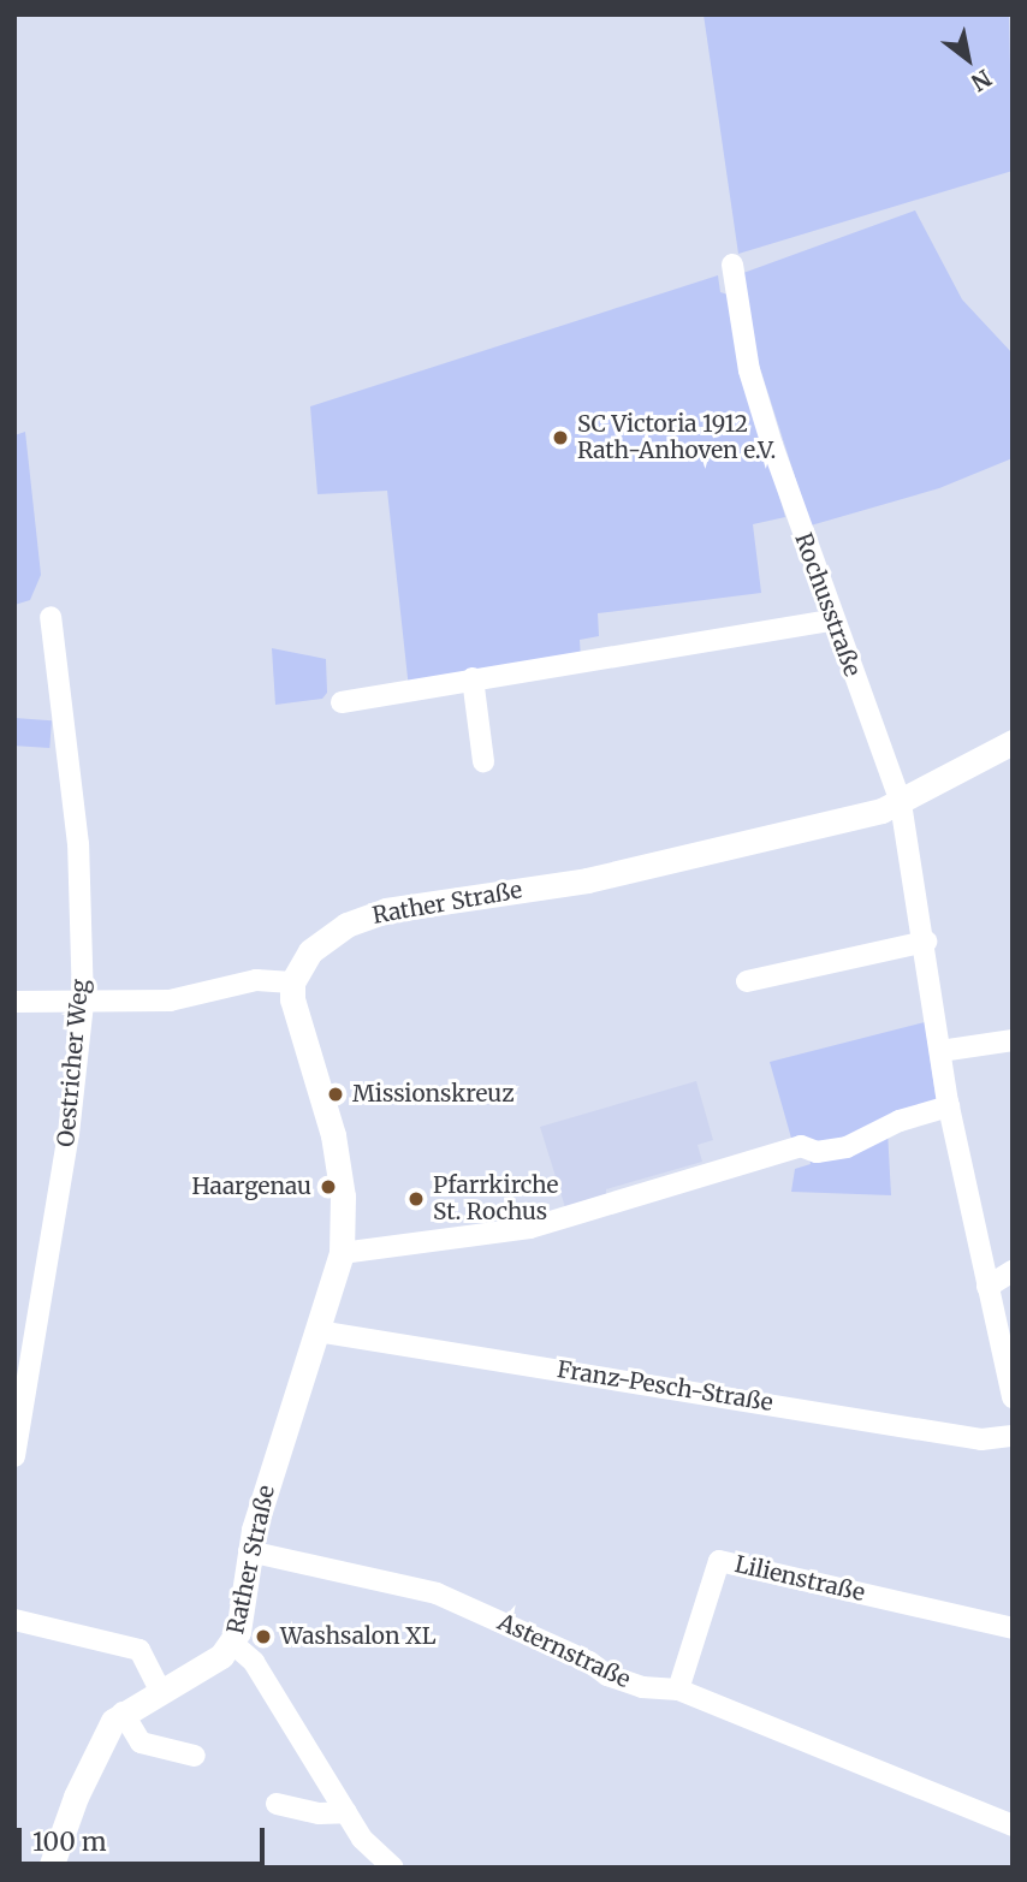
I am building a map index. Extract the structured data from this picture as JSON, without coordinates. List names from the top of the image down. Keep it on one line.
{"streets":{"main road":["Rather Straße"],"street":["Rochusstraße","Oestricher Weg","Franz-Pesch-Straße","Lilienstraße","Asternstraße"]},"crossings":[["Rochusstraße","Rather Straße"],["Rather Straße","Franz-Pesch-Straße"],["Rather Straße","Asternstraße"],["Lilienstraße","Asternstraße"]],"places":["SC Victoria 1912 Rath-Anhoven e.V.","Missionskreuz","Haargenau","Pfarrkirche St. Rochus","Washsalon XL"],"scale_bar":"100 m","north":"bottom right"}
